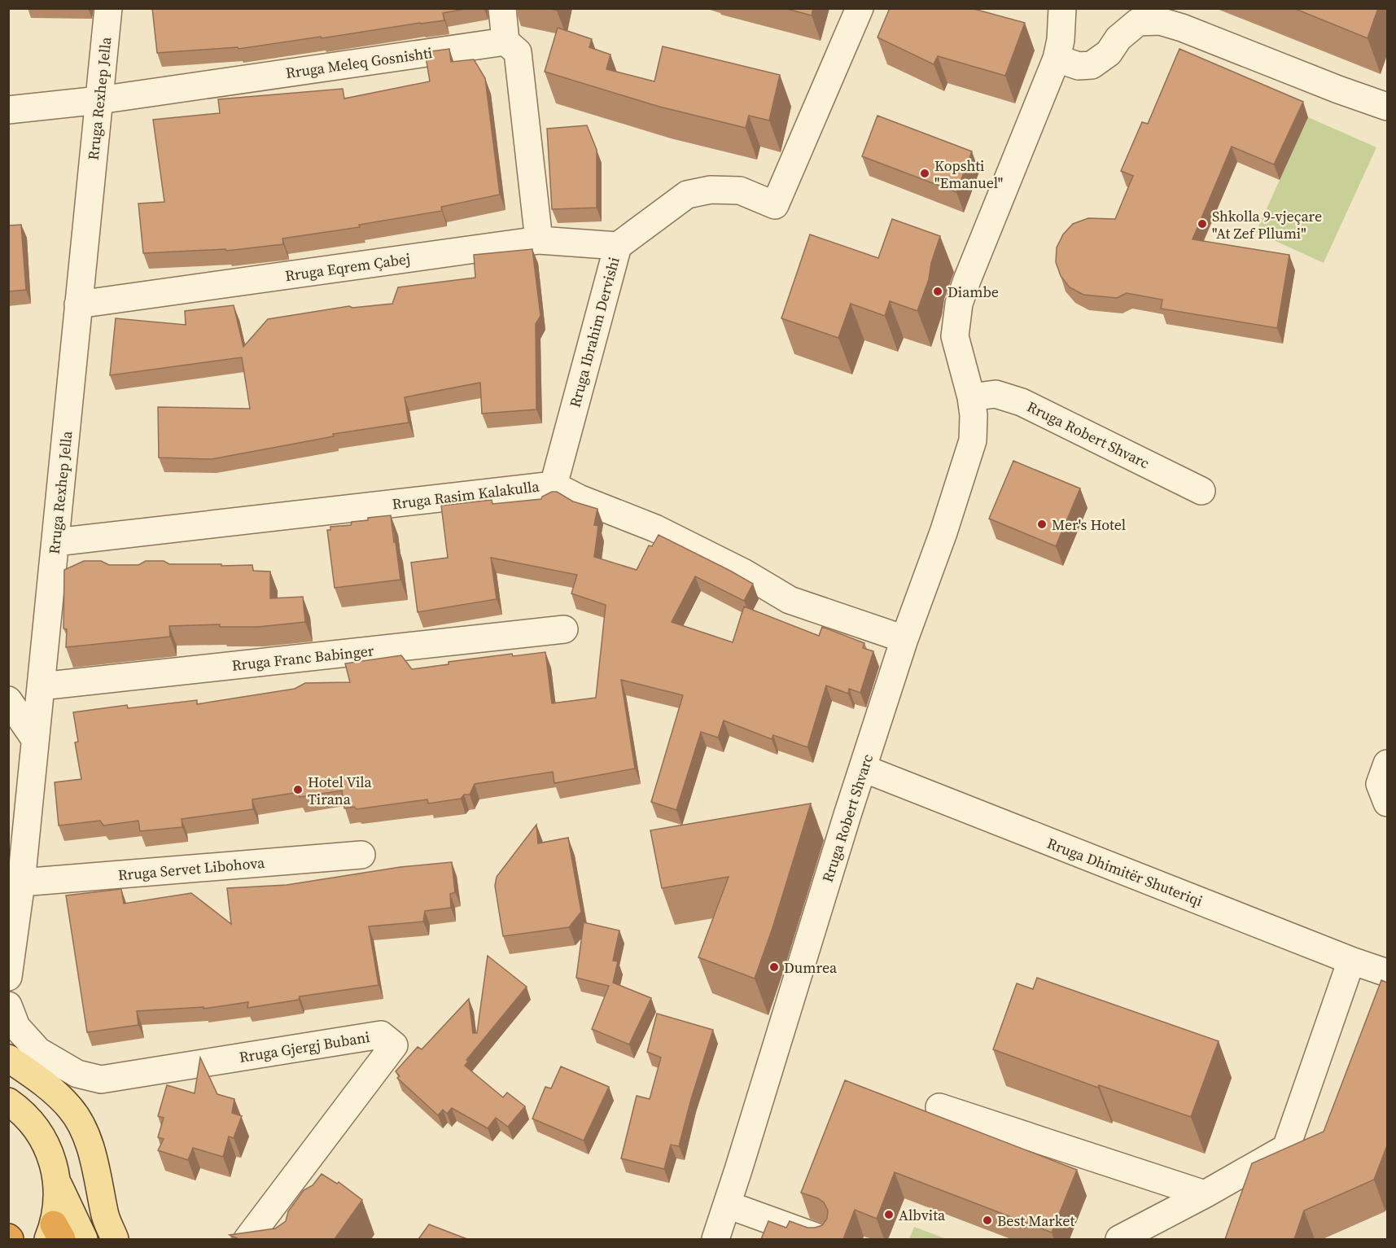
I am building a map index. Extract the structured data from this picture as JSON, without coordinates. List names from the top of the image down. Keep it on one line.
{"streets":{"street":["Rruga Meleq Gosnishti","Rruga Rexhep Jella","Rruga Eqrem Çabej","Rruga Ibrahim Dervishi","Rruga Robert Shvarc","Rruga Rasim Kalakulla","Rruga Franc Babinger","Rruga Servet Libohova","Rruga Dhimitër Shuteriqi","Rruga Gjergj Bubani"]},"crossings":[["Rruga Meleq Gosnishti","Rruga Rexhep Jella"],["Rruga Rexhep Jella","Rruga Eqrem Çabej"],["Rruga Rexhep Jella","Rruga Rasim Kalakulla"],["Rruga Rexhep Jella","Rruga Franc Babinger"],["Rruga Rexhep Jella","Rruga Servet Libohova"],["Rruga Eqrem Çabej","Rruga Ibrahim Dervishi"],["Rruga Ibrahim Dervishi","Rruga Rasim Kalakulla"],["Rruga Robert Shvarc","Rruga Rasim Kalakulla"],["Rruga Robert Shvarc","Rruga Dhimitër Shuteriqi"]],"places":["Kopshti \"Emanuel\"","Shkolla 9-vjeçare \"At Zef Pllumi\"","Diambe","Mer's Hotel","Hotel Vila Tirana","Dumrea","Albvita","Best Market"]}
